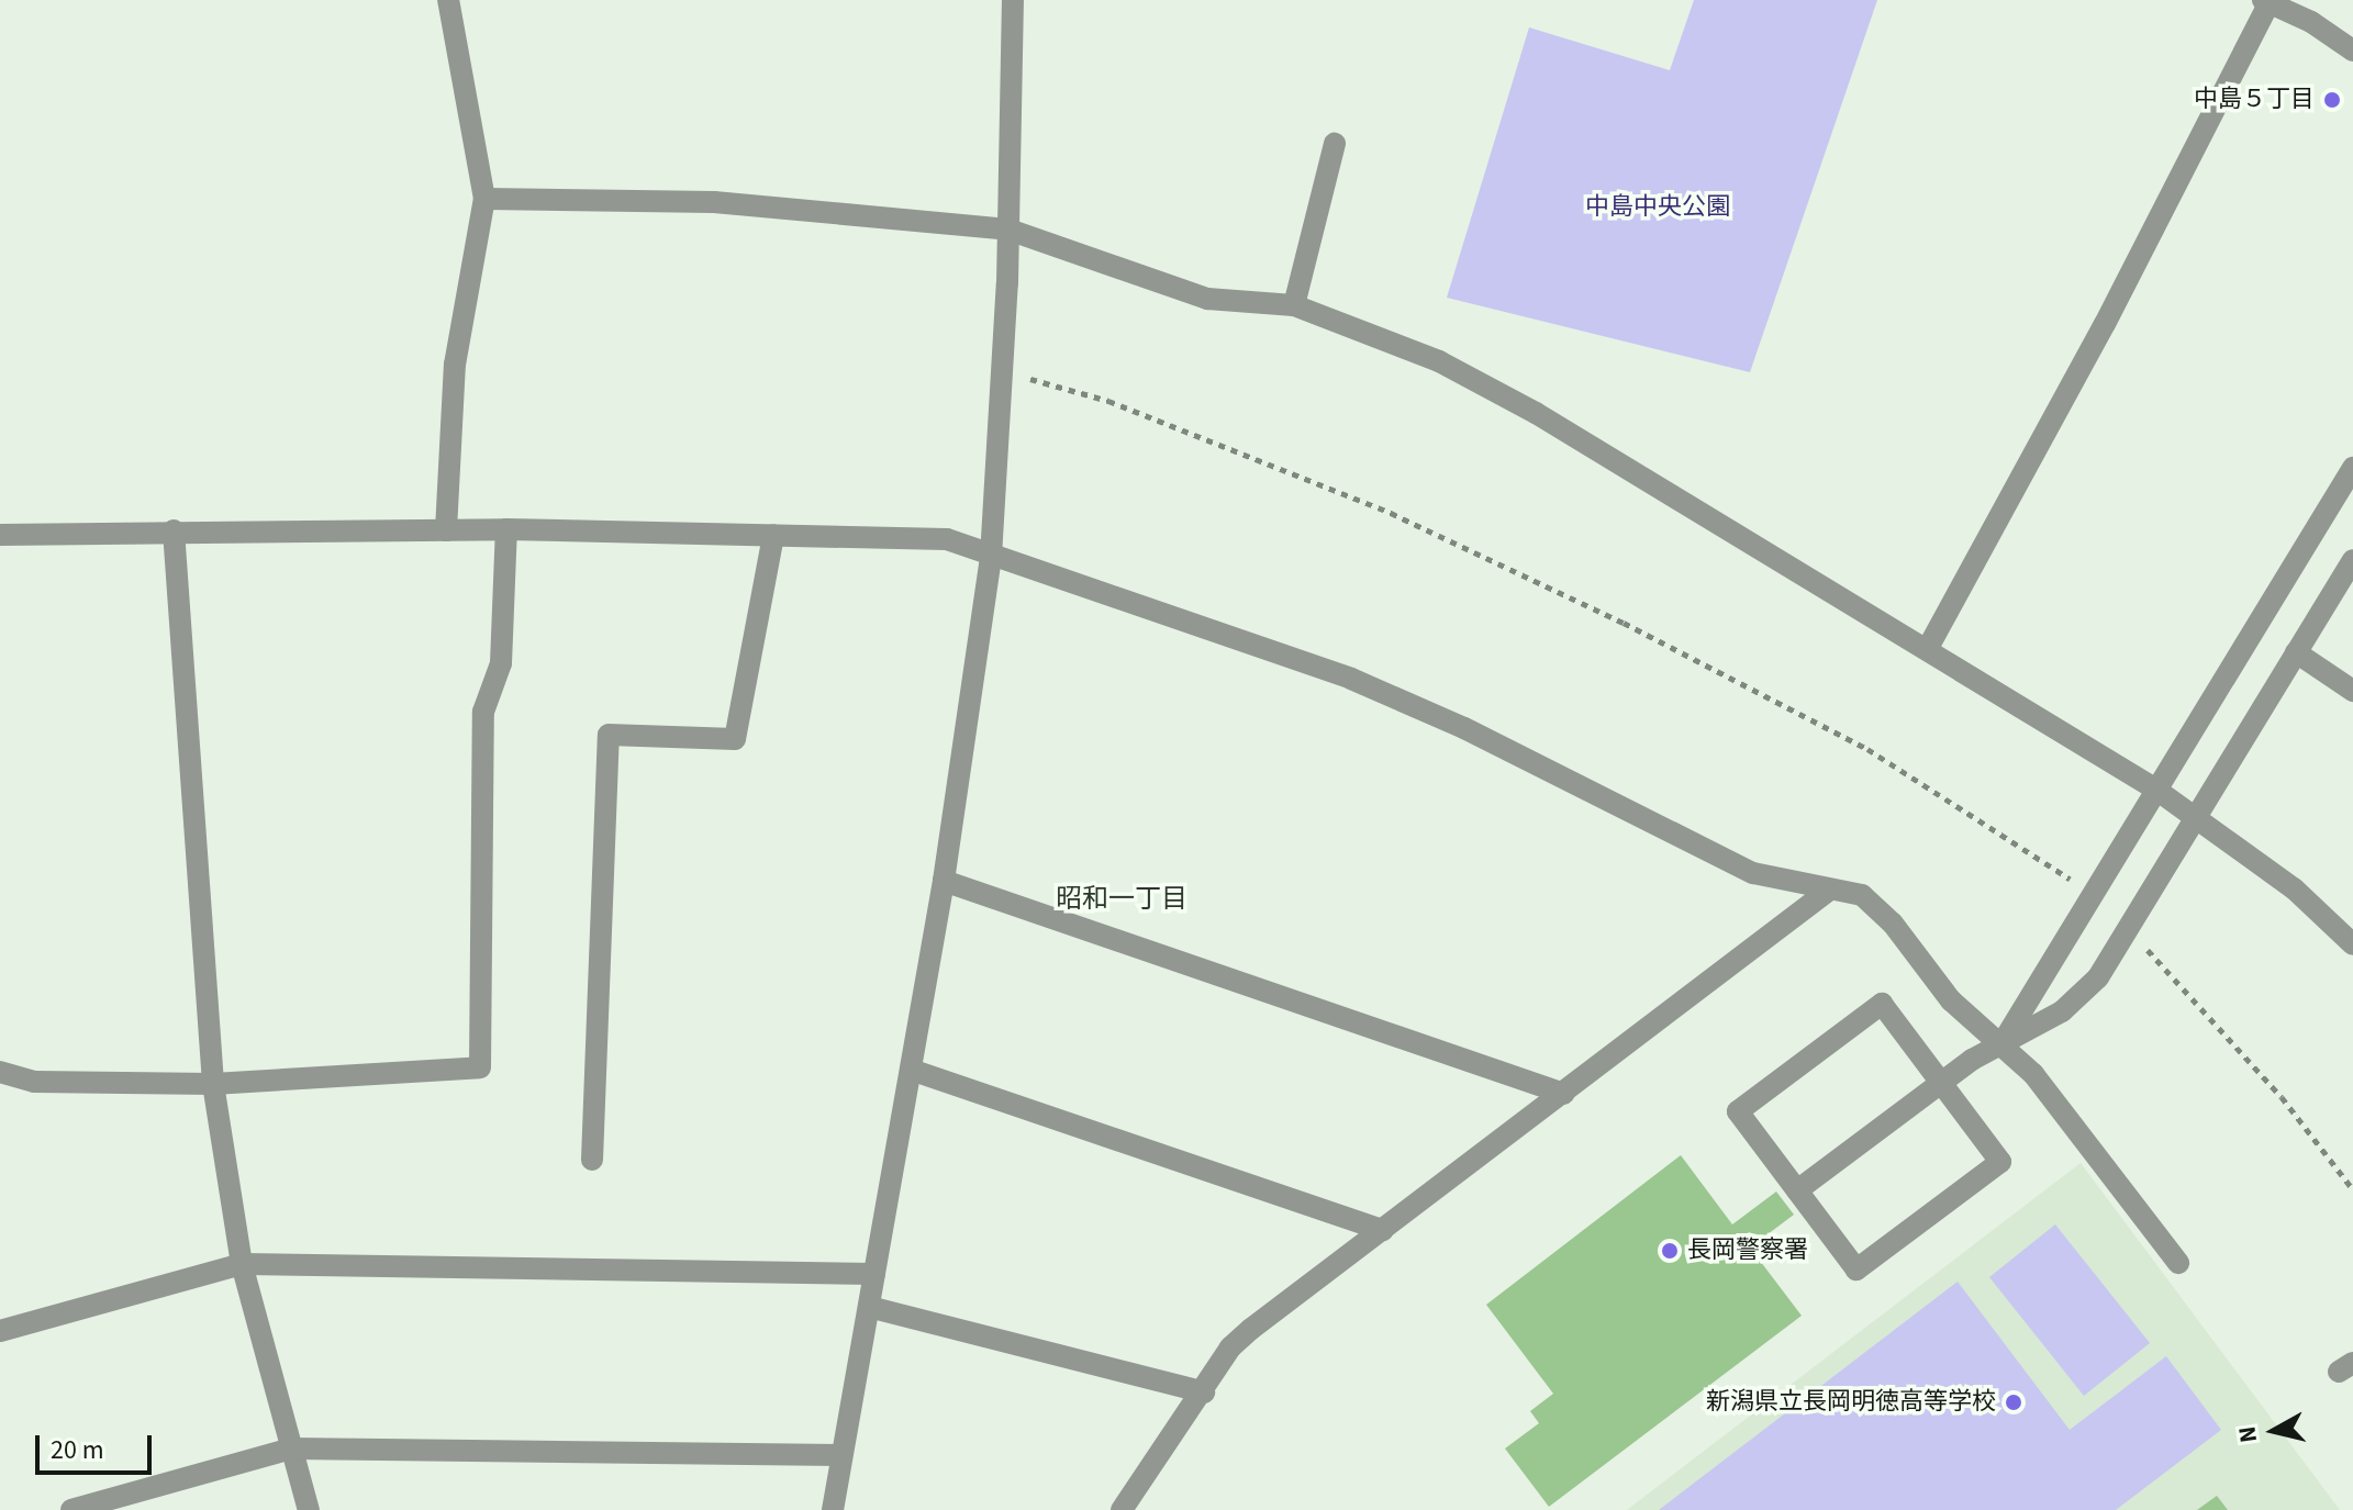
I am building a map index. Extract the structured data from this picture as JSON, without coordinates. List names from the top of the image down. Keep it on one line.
{"districts":["昭和一丁目"],"parks":["中島中央公園"],"places":["中島５丁目","長岡警察署","新潟県立長岡明徳高等学校"],"scale_bar":"20 m","north":"left"}
